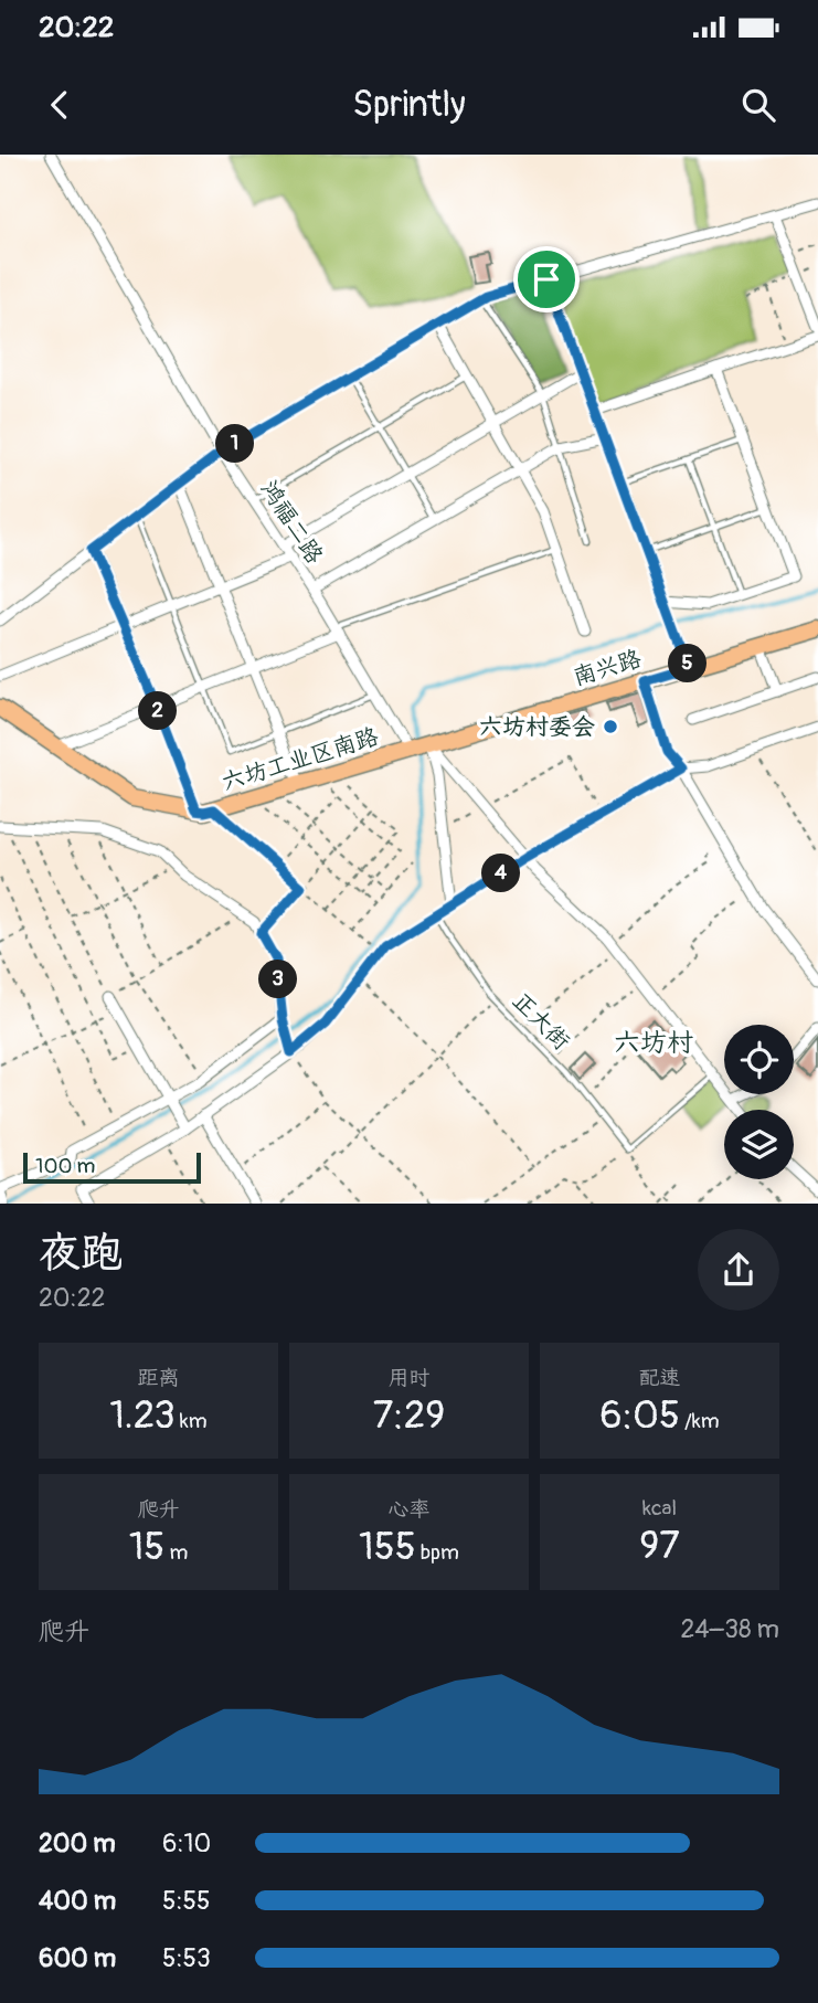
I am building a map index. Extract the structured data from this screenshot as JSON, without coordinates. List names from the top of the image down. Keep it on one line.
{"streets":{"main road":["南兴路","六坊工业区南路"],"street":["鸿福二路"],"lane":["正大街"]},"crossings":[["鸿福二路","南兴路"],["鸿福二路","六坊工业区南路"],["南兴路","六坊工业区南路"]],"districts":["六坊村"],"places":["六坊村委会"],"scale_bar":"100 m","page":{"status":"20:22","header":"Sprintly","pins":["1","5","2","4","3"],"scale":"100 m","heading":["夜跑","20:22"],"stats":[["距离","1.23 km"],["用时","7:29"],["配速","6:05 /km"],["爬升","15 m"],["心率","155 bpm"],["kcal","97"]],"chart":["爬升","24–38 m"],"list":[{"name":"200 m","note":"6:10"},{"name":"400 m","note":"5:55"},{"name":"600 m","note":"5:53"}]}}
